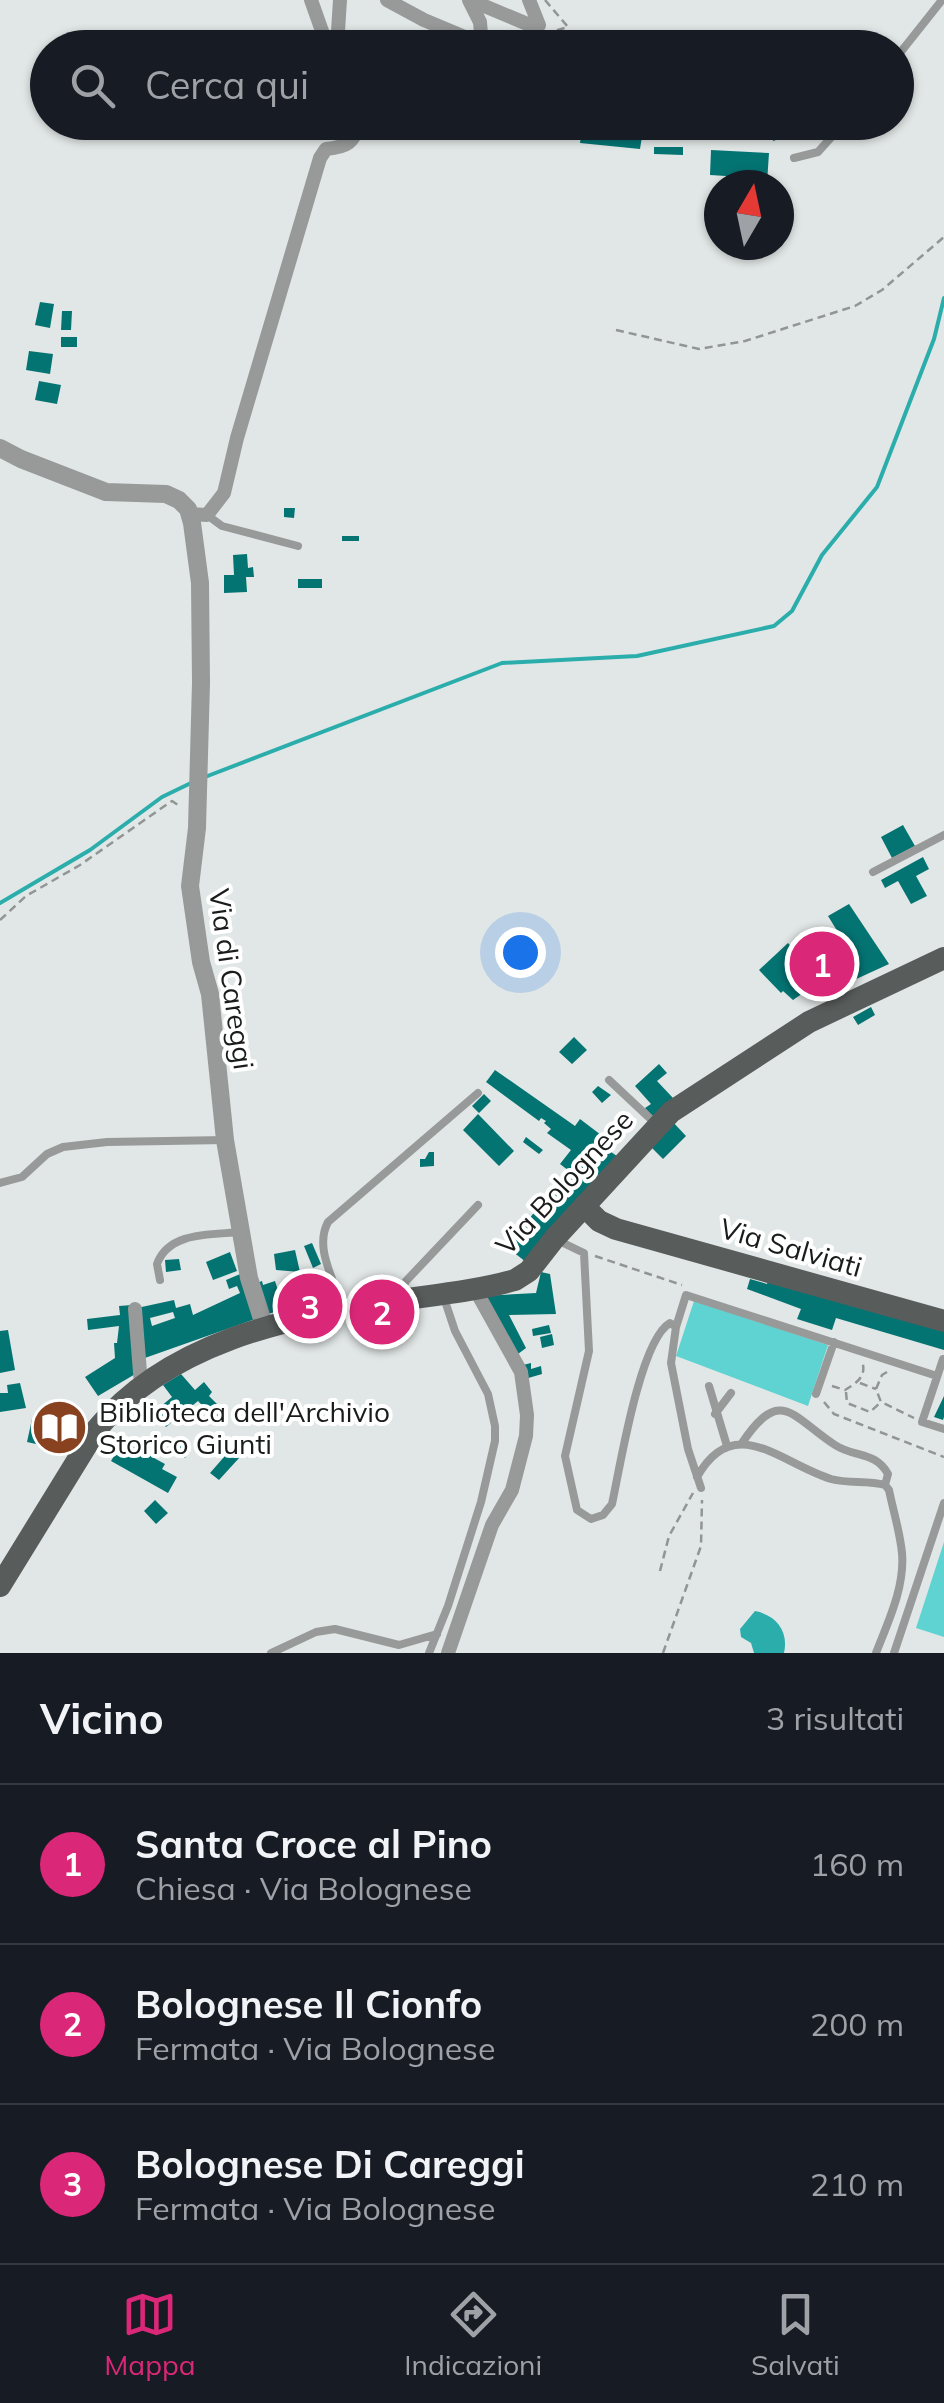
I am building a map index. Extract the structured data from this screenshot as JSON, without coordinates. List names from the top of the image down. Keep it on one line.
{"streets":{"main road":["Via Bolognese","Via Salviati"],"street":["Via di Careggi"]},"crossings":[["Via di Careggi","Via Bolognese"],["Via Bolognese","Via Salviati"]],"places":{"library":["Biblioteca dell'Archivio Storico Giunti"]},"north":"top","page":{"search":"Cerca qui","pins":["1","3","2"],"heading":["Vicino","3 risultati"],"list":[{"mark":"1","name":"Santa Croce al Pino","note":"Chiesa · Via Bolognese","value":"160 m"},{"mark":"2","name":"Bolognese Il Cionfo","note":"Fermata · Via Bolognese","value":"200 m"},{"mark":"3","name":"Bolognese Di Careggi","note":"Fermata · Via Bolognese","value":"210 m"}],"nav":["Mappa","Indicazioni","Salvati"]}}
